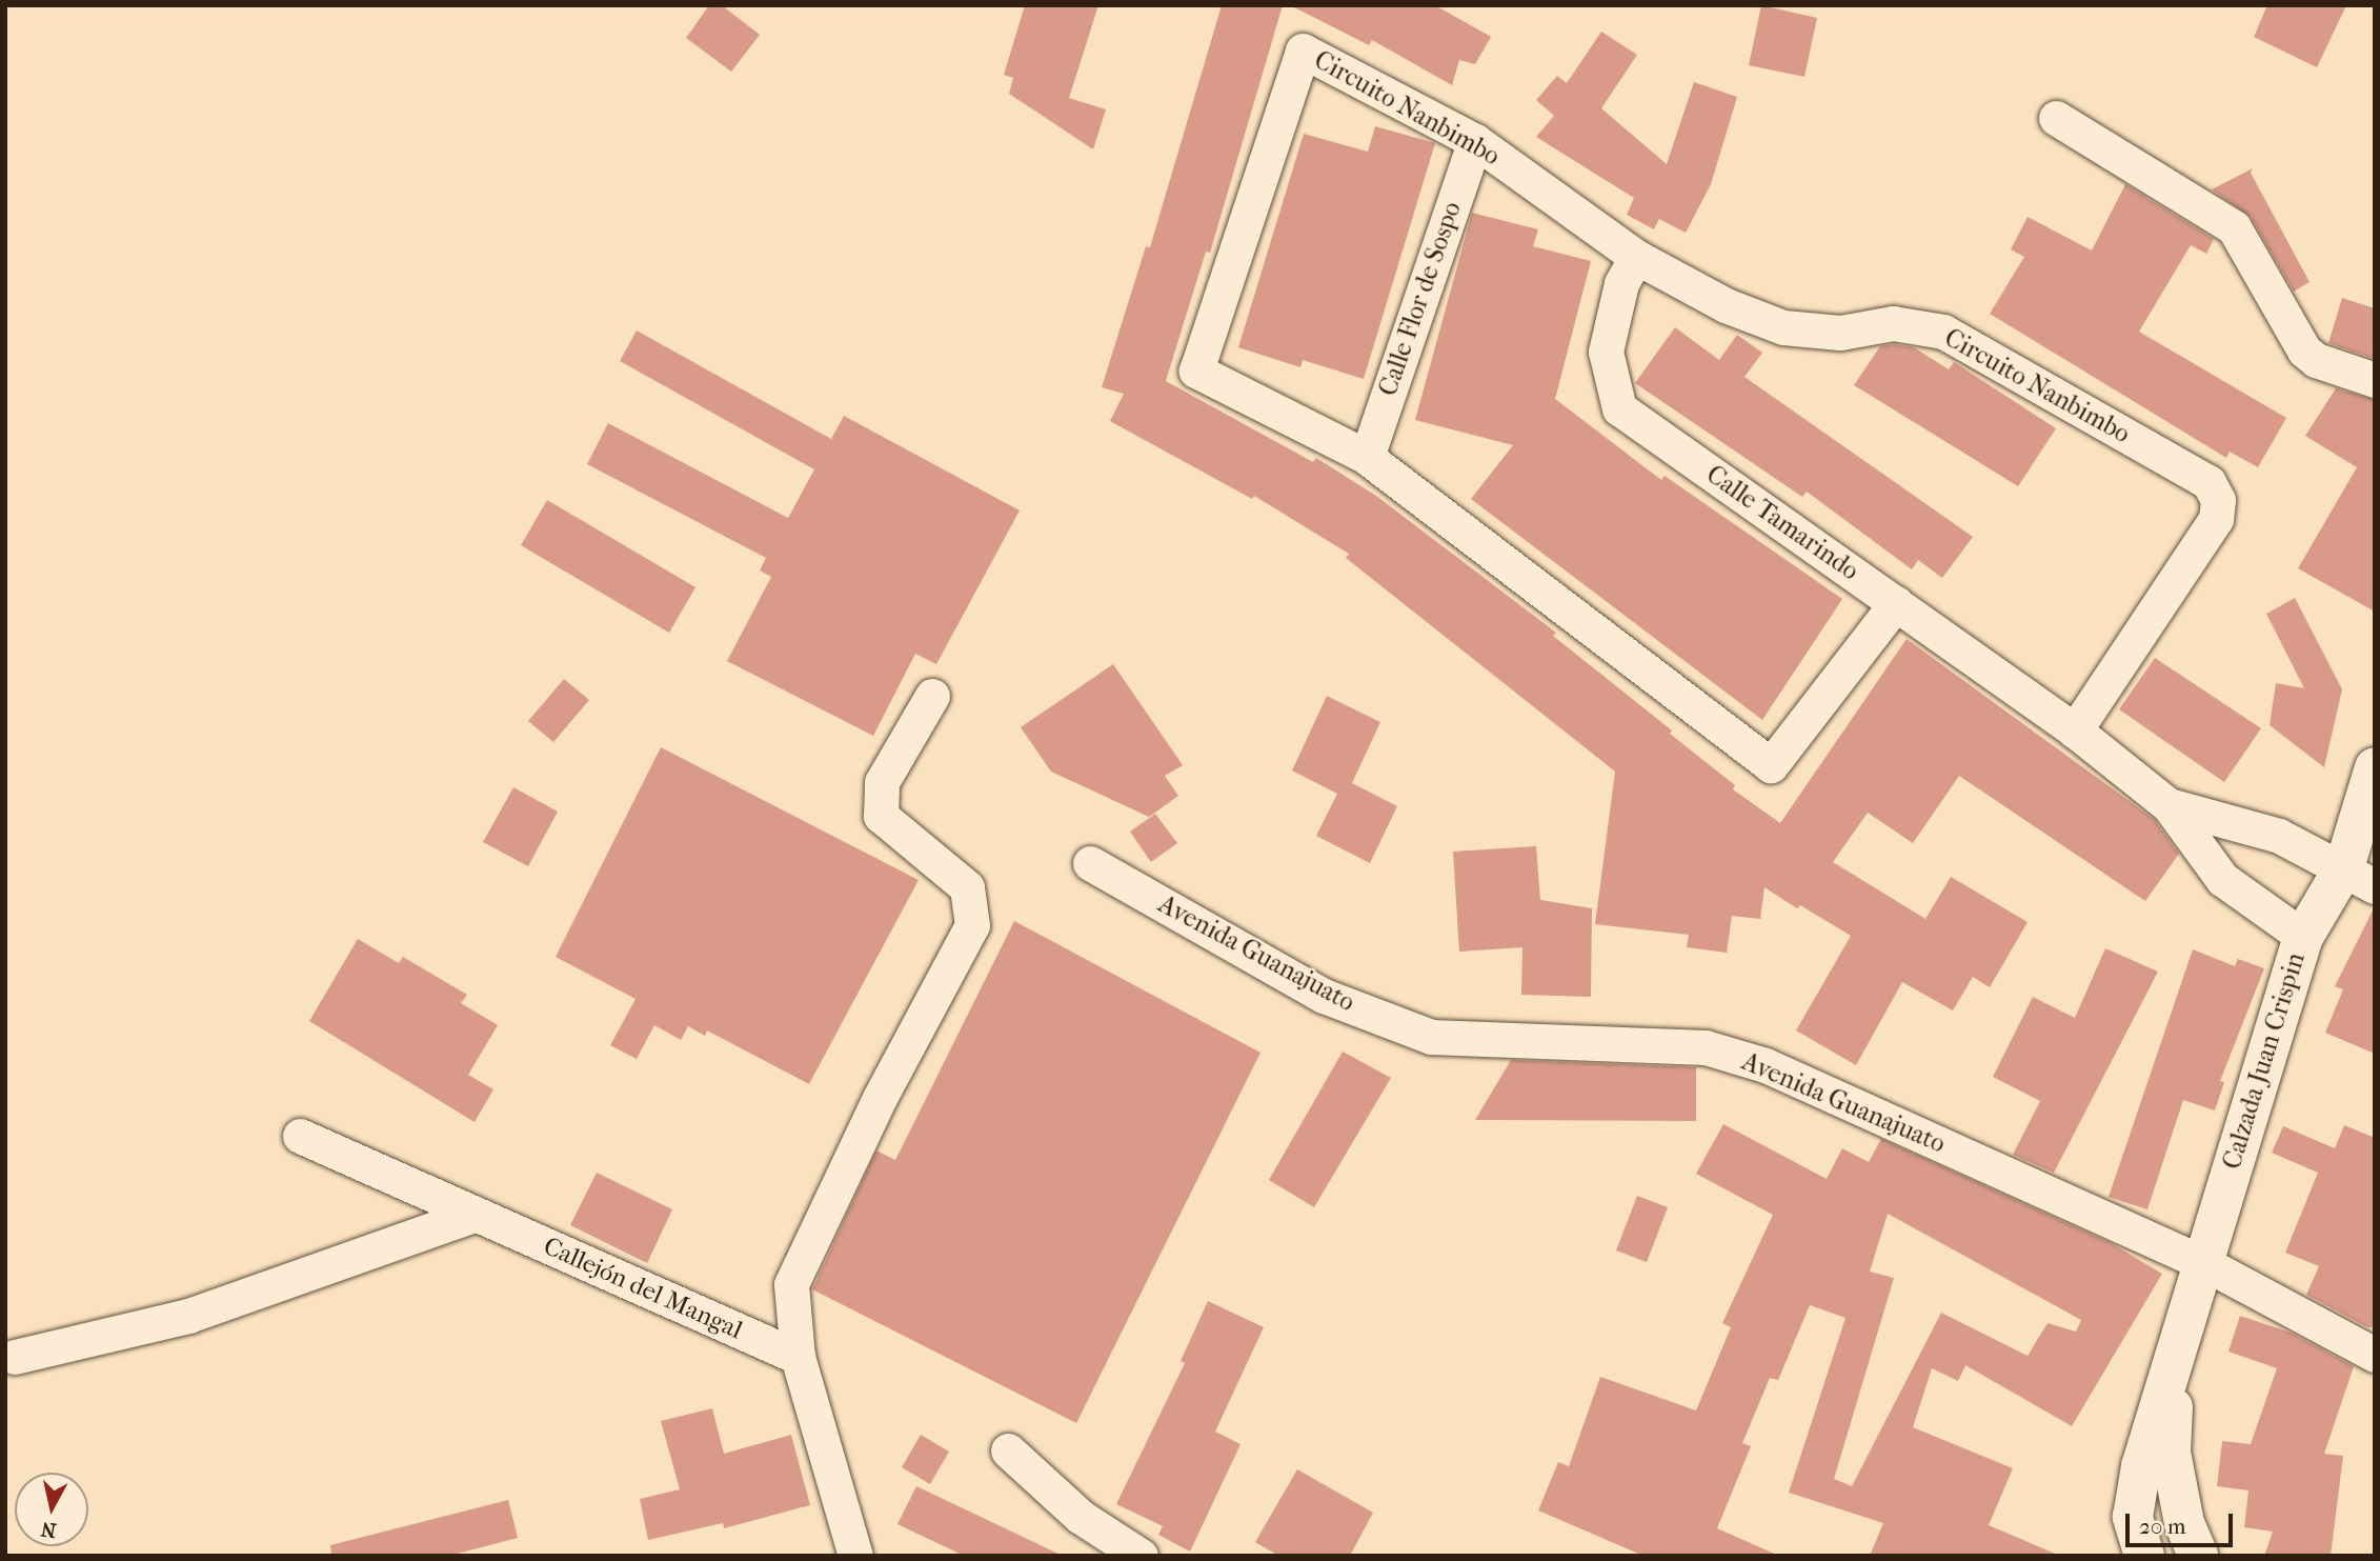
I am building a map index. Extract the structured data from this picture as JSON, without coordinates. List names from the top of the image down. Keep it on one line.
{"streets":{"main road":["Calzada Juan Crispin"],"street":["Circuito Nanbimbo","Calle Flor de Sospo","Calle Tamarindo","Avenida Guanajuato","Callejón del Mangal"]},"crossings":[["Circuito Nanbimbo","Calle Flor de Sospo"],["Circuito Nanbimbo","Calle Tamarindo"],["Avenida Guanajuato","Calzada Juan Crispin"]],"scale_bar":"20 m","north":"bottom"}
